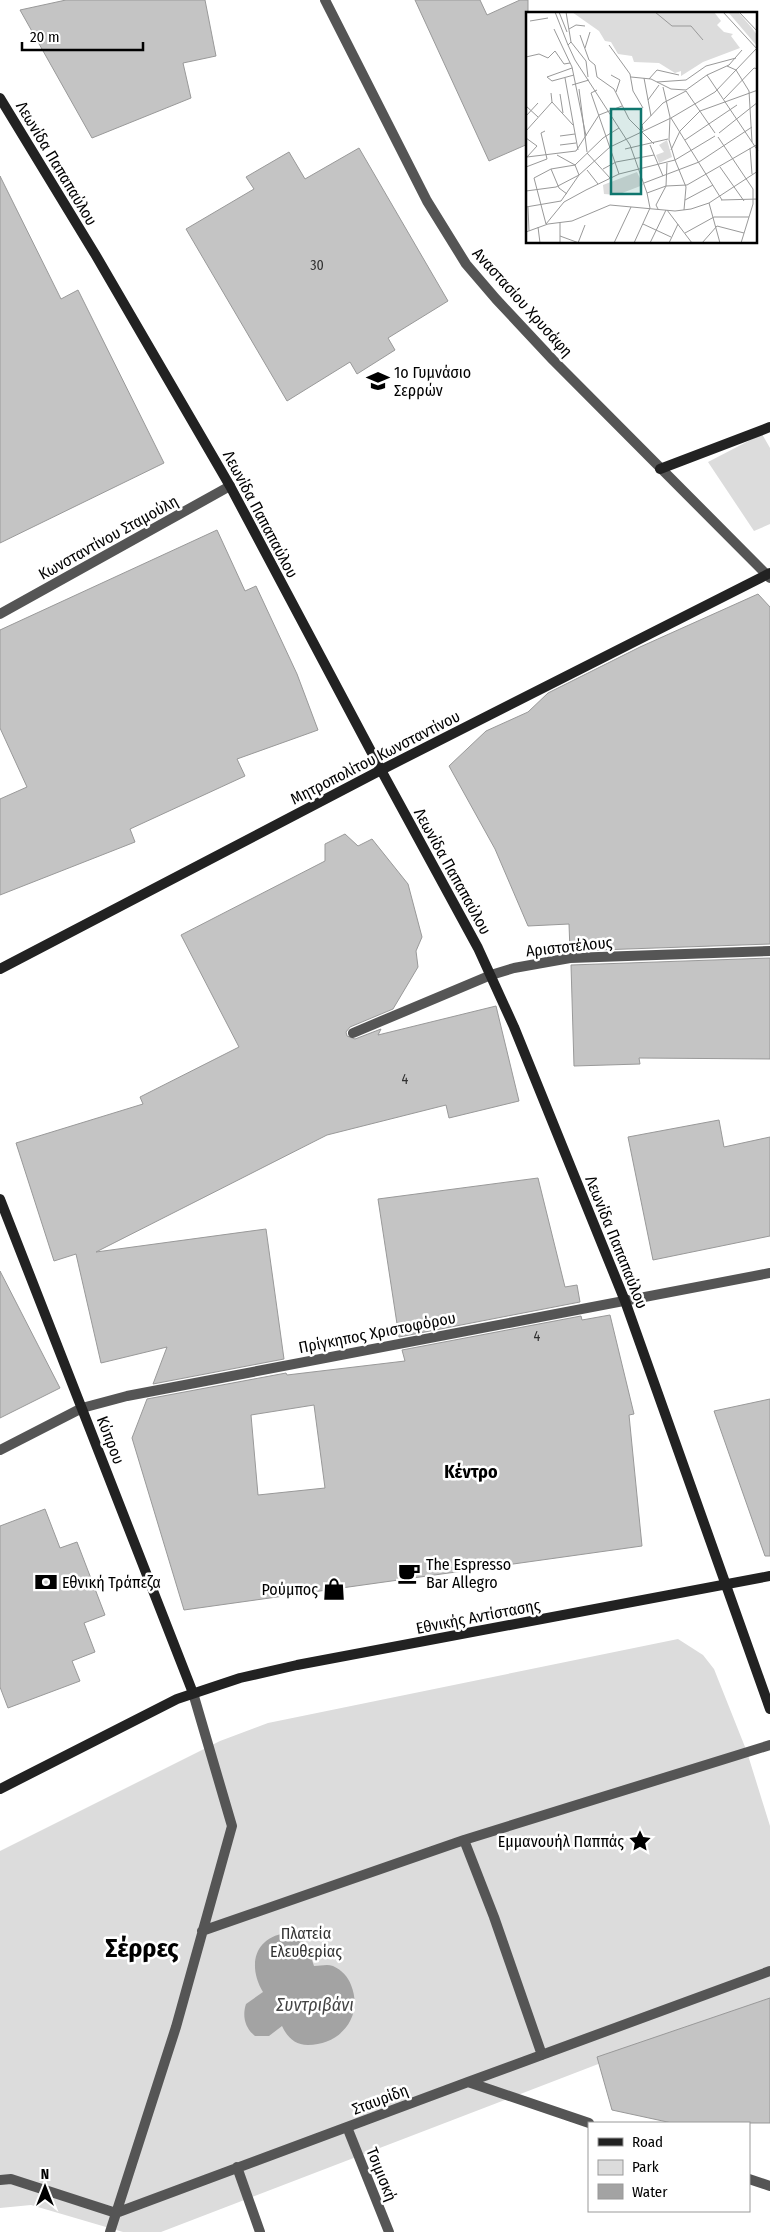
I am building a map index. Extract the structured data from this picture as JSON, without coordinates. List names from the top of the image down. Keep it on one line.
{"streets":{"main road":["Λεωνίδα Παπαπαύλου","Μητροπολίτου Κωνσταντίνου","Κύπρου","Εθνικής Αντίστασης"],"street":["Αναστασίου Χρυσάφη","Κωνσταντίνου Σταμούλη","Αριστοτέλους","Πρίγκηπος Χριστοφόρου","Σταυρίδη","Τσιμισκή"]},"crossings":[["Λεωνίδα Παπαπαύλου","Κωνσταντίνου Σταμούλη"],["Λεωνίδα Παπαπαύλου","Μητροπολίτου Κωνσταντίνου"],["Λεωνίδα Παπαπαύλου","Αριστοτέλους"],["Λεωνίδα Παπαπαύλου","Πρίγκηπος Χριστοφόρου"],["Λεωνίδα Παπαπαύλου","Εθνικής Αντίστασης"],["Αναστασίου Χρυσάφη","Μητροπολίτου Κωνσταντίνου"],["Πρίγκηπος Χριστοφόρου","Κύπρου"],["Κύπρου","Εθνικής Αντίστασης"],["Σταυρίδη","Τσιμισκή"]],"districts":["Κέντρο","Σέρρες"],"water":["Συντριβάνι"],"parks":["Πλατεία Ελευθερίας"],"places":{"school or university":["1ο Γυμνάσιο Σερρών"],"cafe":["The Espresso Bar Allegro"],"bank":["Εθνική Τράπεζα"],"shop":["Ρούμπος"],"place":["Εμμανουήλ Παππάς"]},"house_numbers":["30","4","4"],"legend":["Road","Park","Water"],"scale_bar":"20 m","north":"top"}
